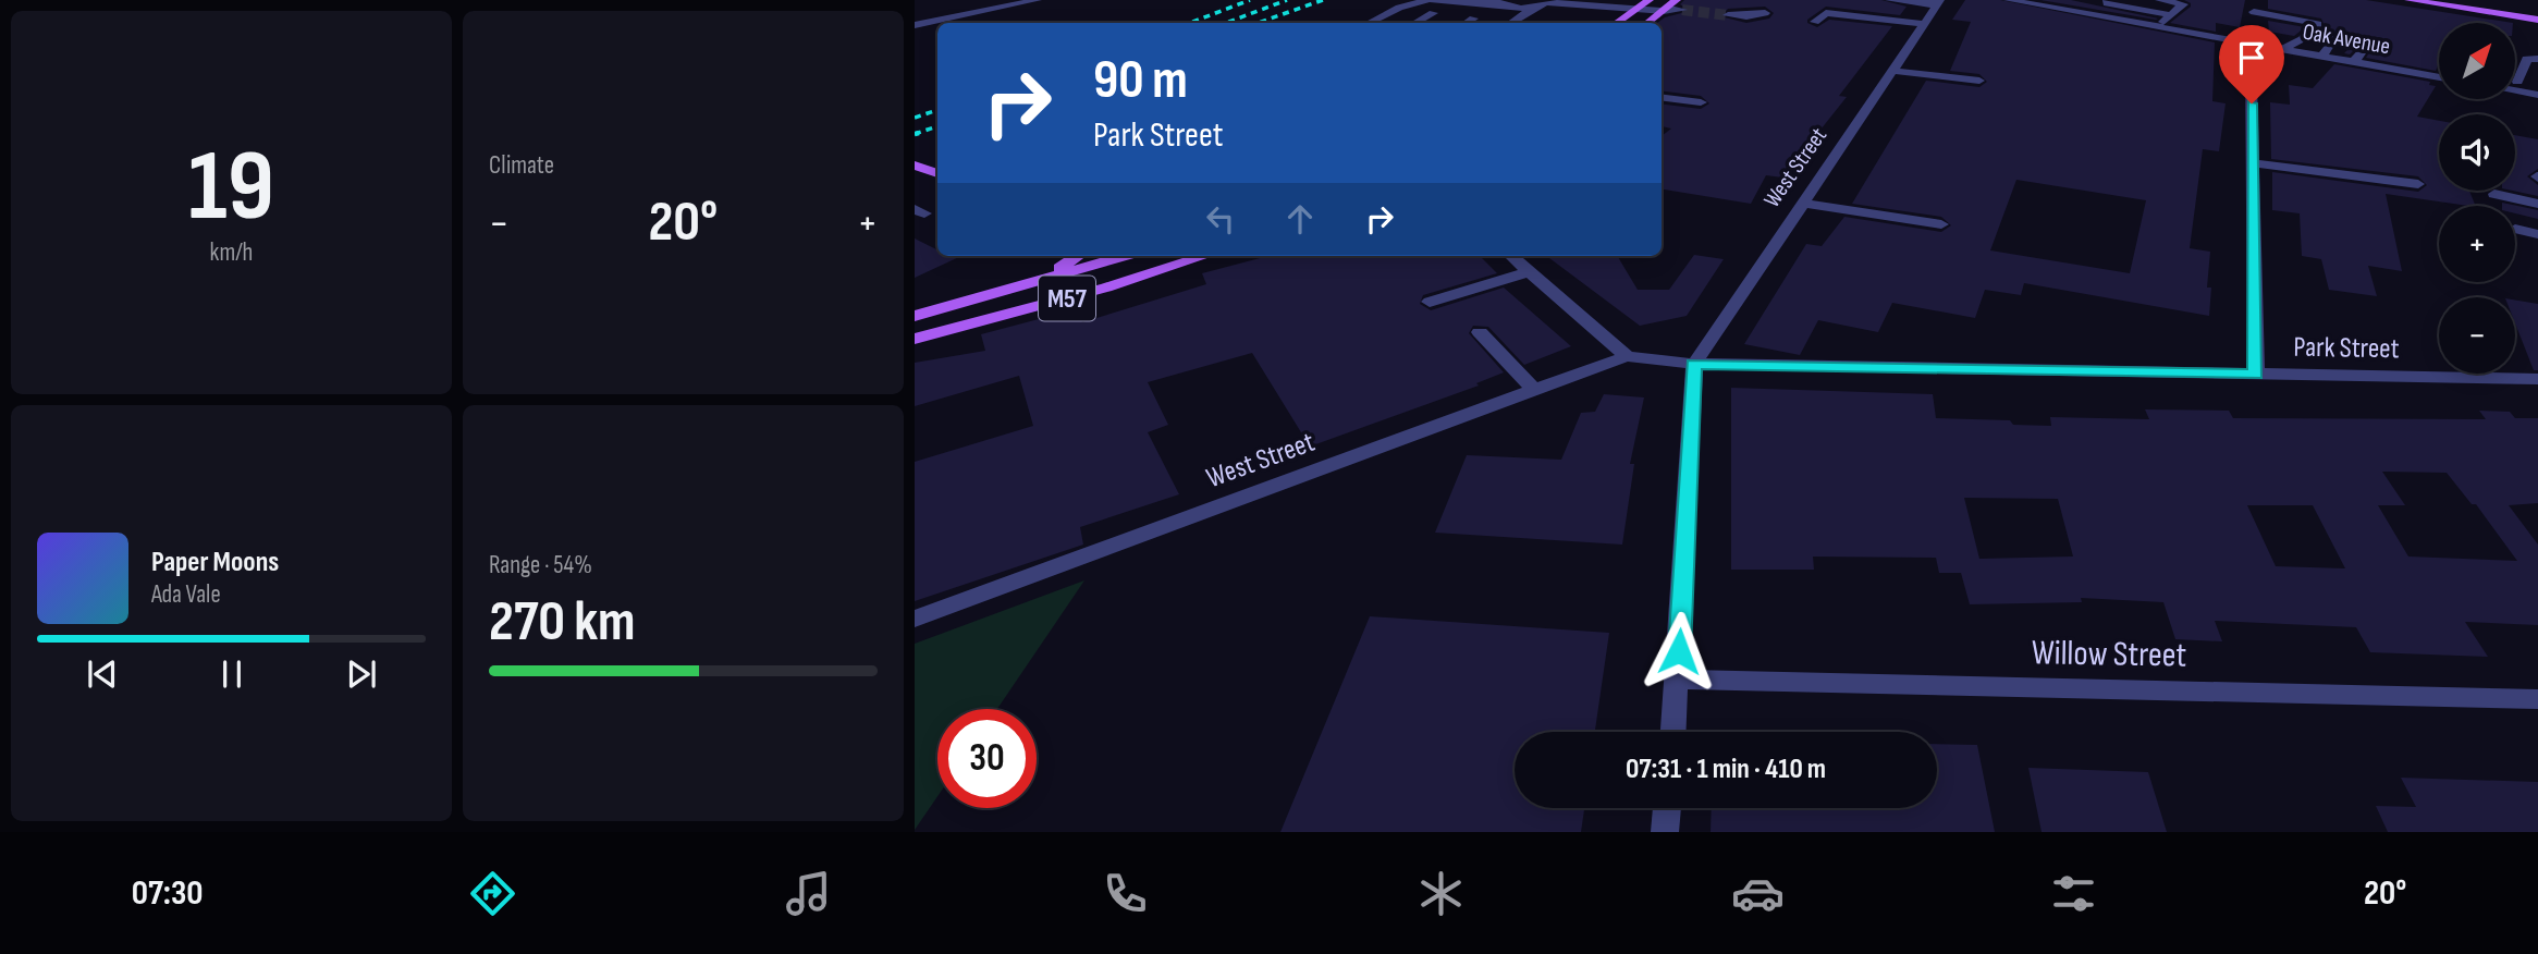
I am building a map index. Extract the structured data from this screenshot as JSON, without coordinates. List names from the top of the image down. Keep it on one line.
{"streets":{"main road":["M57"],"street":["Oak Avenue","West Street","Park Street","Willow Street"]},"crossings":[["West Street","Park Street"]],"north":"top right","page":{"tile":[["19","km/h"],"Climate",["Range · 54%","270 km"]],"map_buttons":["+","−"],"turn":["90 m","Park Street"],"heat":["−","20°","+"],"song":["Paper Moons","Ada Vale"],"limit":"30","trip":"07:31 · 1 min · 410 m","tabs":["07:30","20°"]}}
